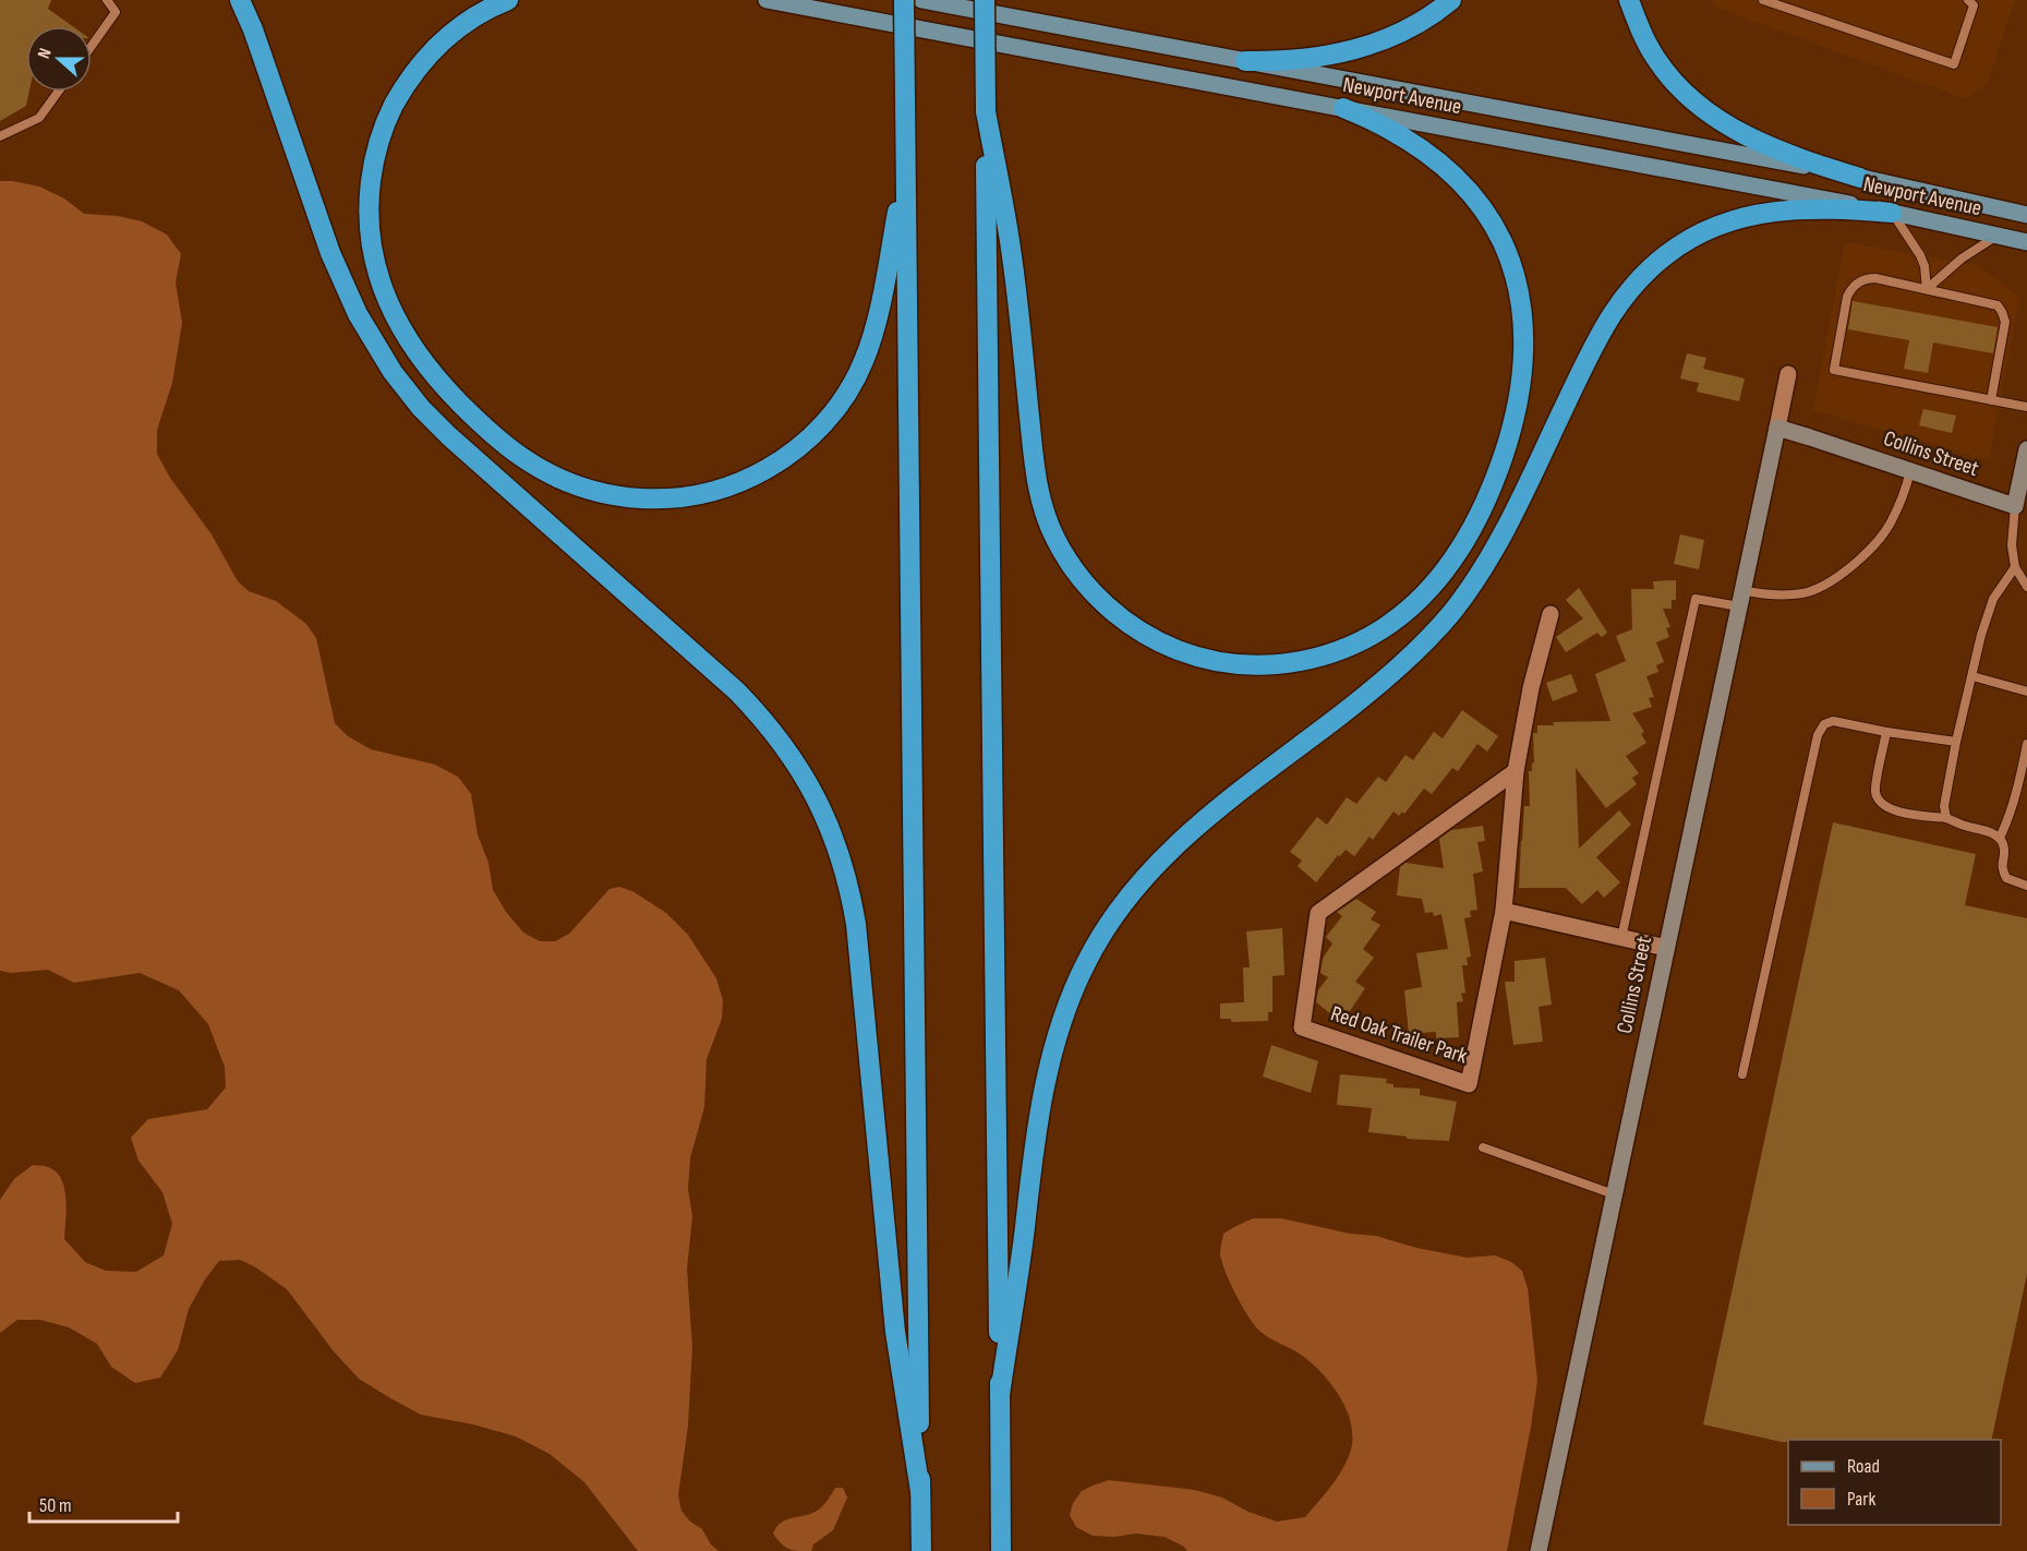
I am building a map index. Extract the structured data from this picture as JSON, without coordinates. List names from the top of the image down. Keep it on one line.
{"streets":{"main road":["Newport Avenue"],"street":["Collins Street","Red Oak Trailer Park"]},"legend":["Road","Park"],"scale_bar":"50 m","north":"left"}
